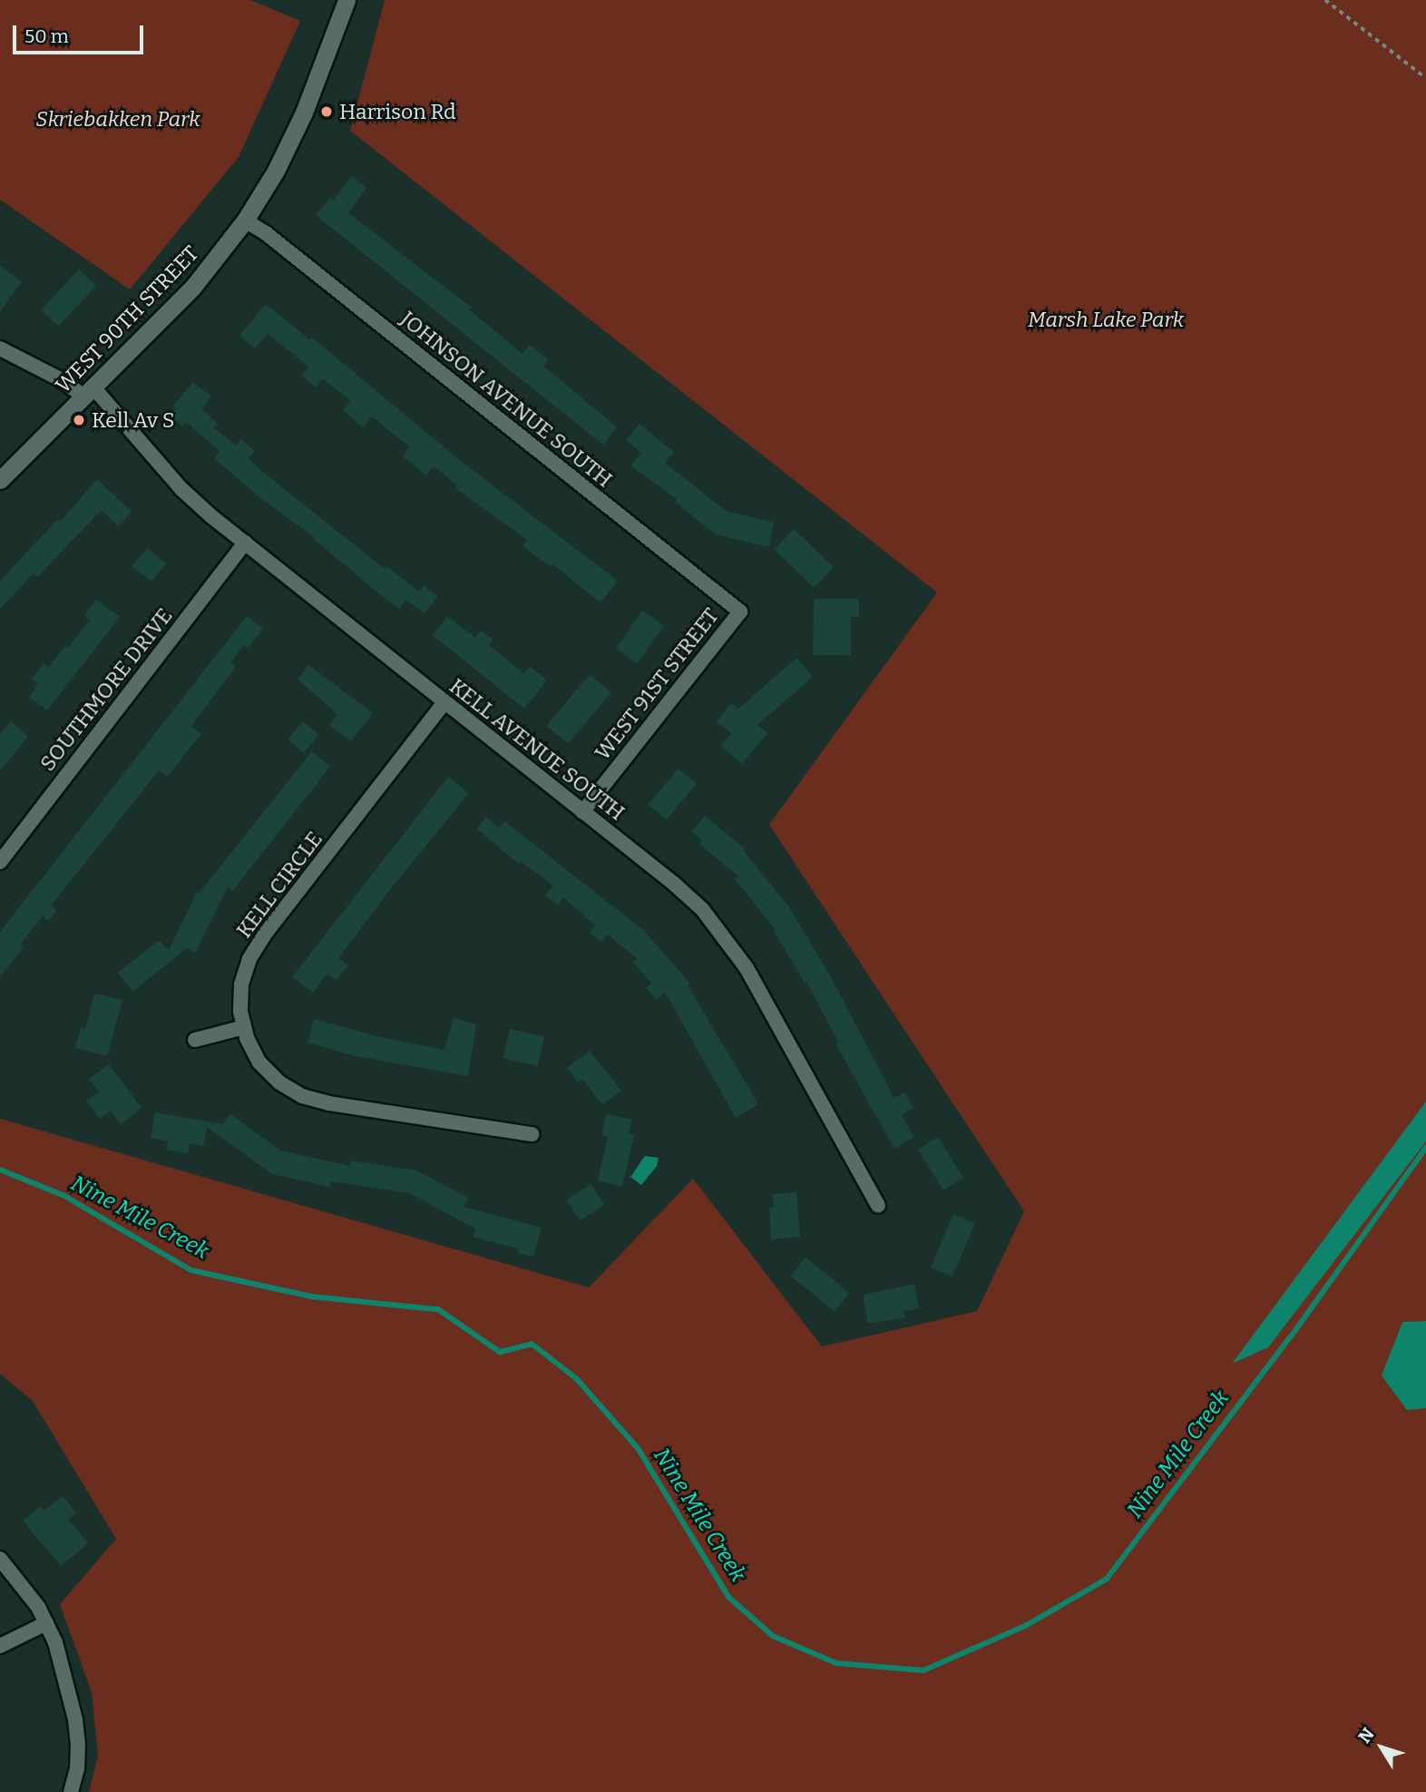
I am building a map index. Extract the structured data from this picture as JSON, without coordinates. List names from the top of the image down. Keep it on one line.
{"streets":{"street":["WEST 90TH STREET","JOHNSON AVENUE SOUTH","WEST 91ST STREET","SOUTHMORE DRIVE","KELL AVENUE SOUTH","KELL CIRCLE"]},"crossings":[["WEST 90TH STREET","JOHNSON AVENUE SOUTH"],["WEST 90TH STREET","KELL AVENUE SOUTH"],["JOHNSON AVENUE SOUTH","WEST 91ST STREET"],["WEST 91ST STREET","KELL AVENUE SOUTH"],["SOUTHMORE DRIVE","KELL AVENUE SOUTH"],["KELL AVENUE SOUTH","KELL CIRCLE"]],"water":["Nine Mile Creek"],"parks":["Skriebakken Park","Marsh Lake Park"],"places":["Harrison Rd","Kell Av S"],"scale_bar":"50 m","north":"top left"}
